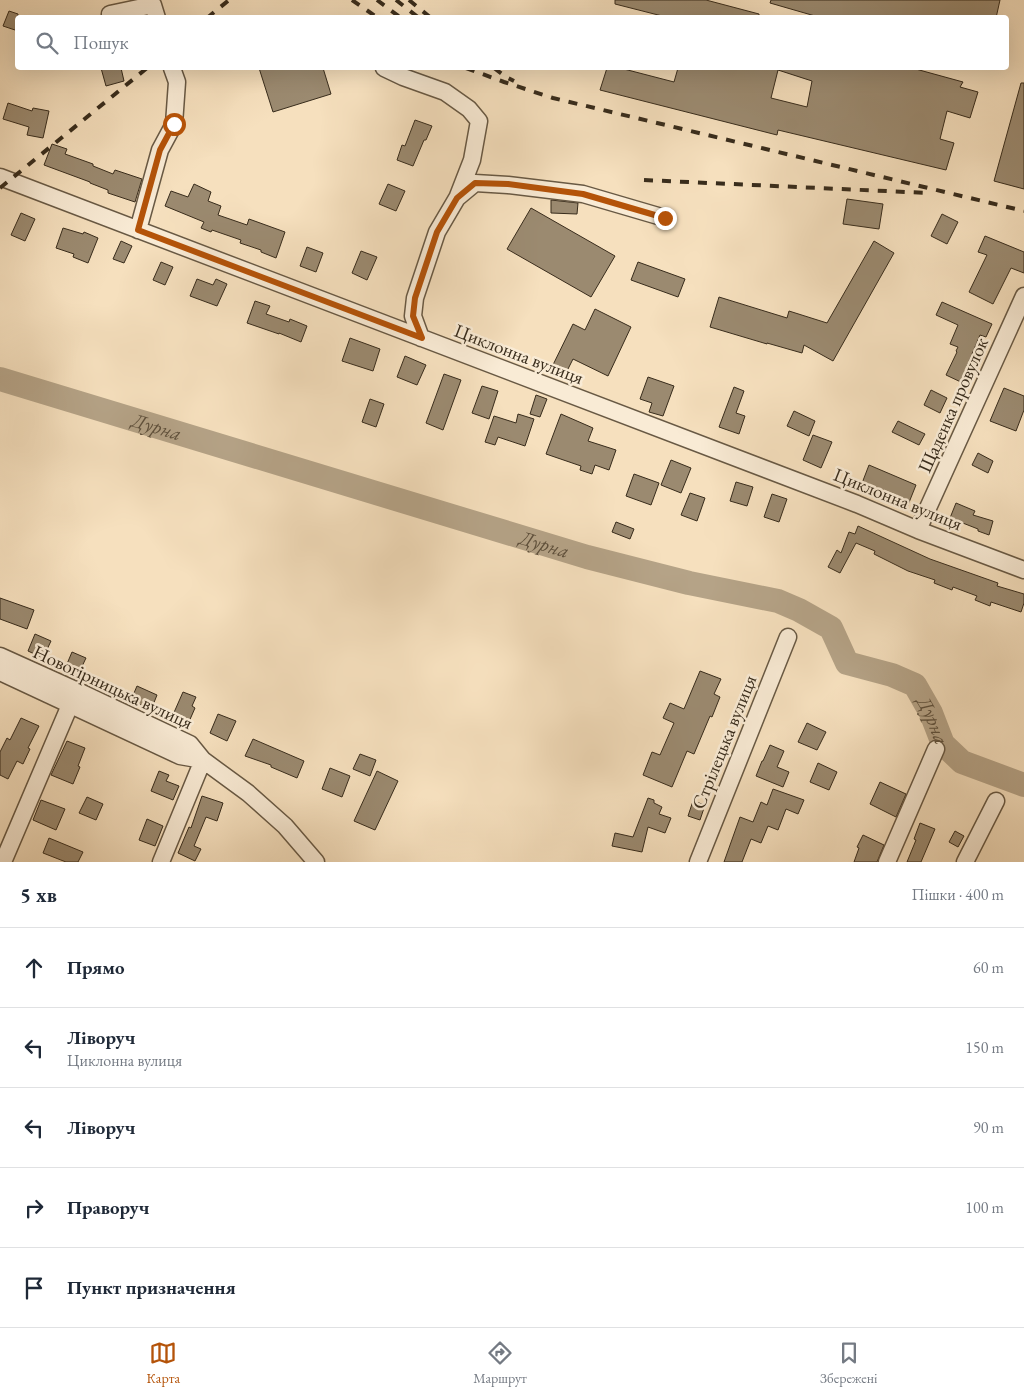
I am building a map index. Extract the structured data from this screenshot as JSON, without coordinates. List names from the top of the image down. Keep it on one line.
{"streets":{"street":["Циклонна вулиця","Щаденка провулок","Новогірницька вулиця","Стрілецька вулиця"]},"crossings":[["Циклонна вулиця","Щаденка провулок"]],"water":["Дурна"],"page":{"search":"Пошук","heading":["5 хв","Пішки · 400 m"],"list":[["Прямо","60 m"],["Ліворуч","Циклонна вулиця","150 m"],["Ліворуч","90 m"],["Праворуч","100 m"],"Пункт призначення"],"nav":["Карта","Маршрут","Збережені"]}}
